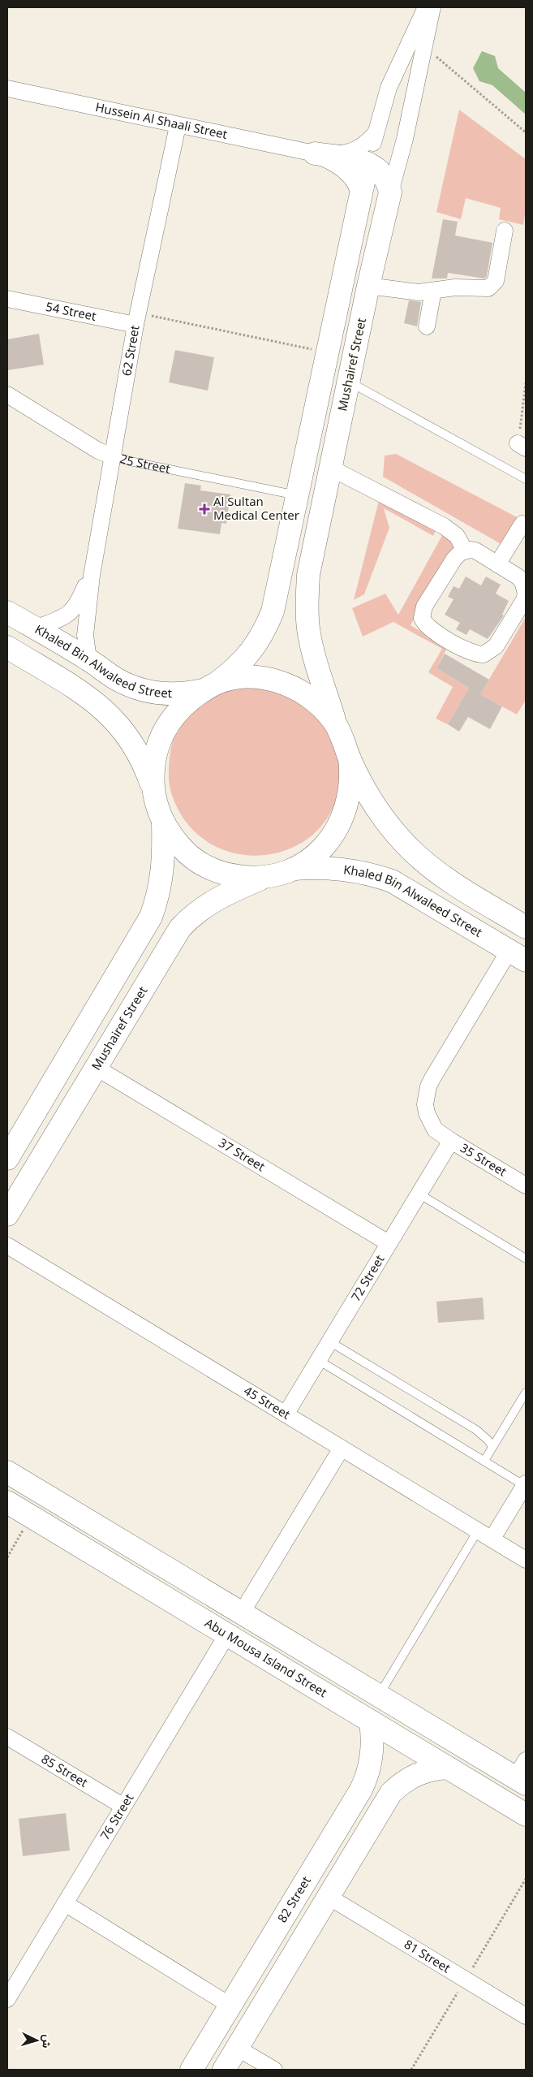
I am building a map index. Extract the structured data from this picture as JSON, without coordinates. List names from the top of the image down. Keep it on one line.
{"streets":{"main road":["Mushairef Street","Khaled Bin Alwaleed Street","Abu Mousa Island Street","82 Street"],"street":["Hussein Al Shaali Street","54 Street","62 Street","25 Street","37 Street","35 Street","72 Street","45 Street","85 Street","76 Street","81 Street"]},"crossings":[["Hussein Al Shaali Street","62 Street"],["54 Street","62 Street"],["62 Street","25 Street"],["62 Street","Khaled Bin Alwaleed Street"],["Mushairef Street","Khaled Bin Alwaleed Street"],["Mushairef Street","37 Street"],["37 Street","72 Street"],["35 Street","72 Street"],["72 Street","45 Street"],["Abu Mousa Island Street","76 Street"],["Abu Mousa Island Street","82 Street"],["85 Street","76 Street"]],"places":{"health":["Al Sultan Medical Center"]},"north":"right"}
